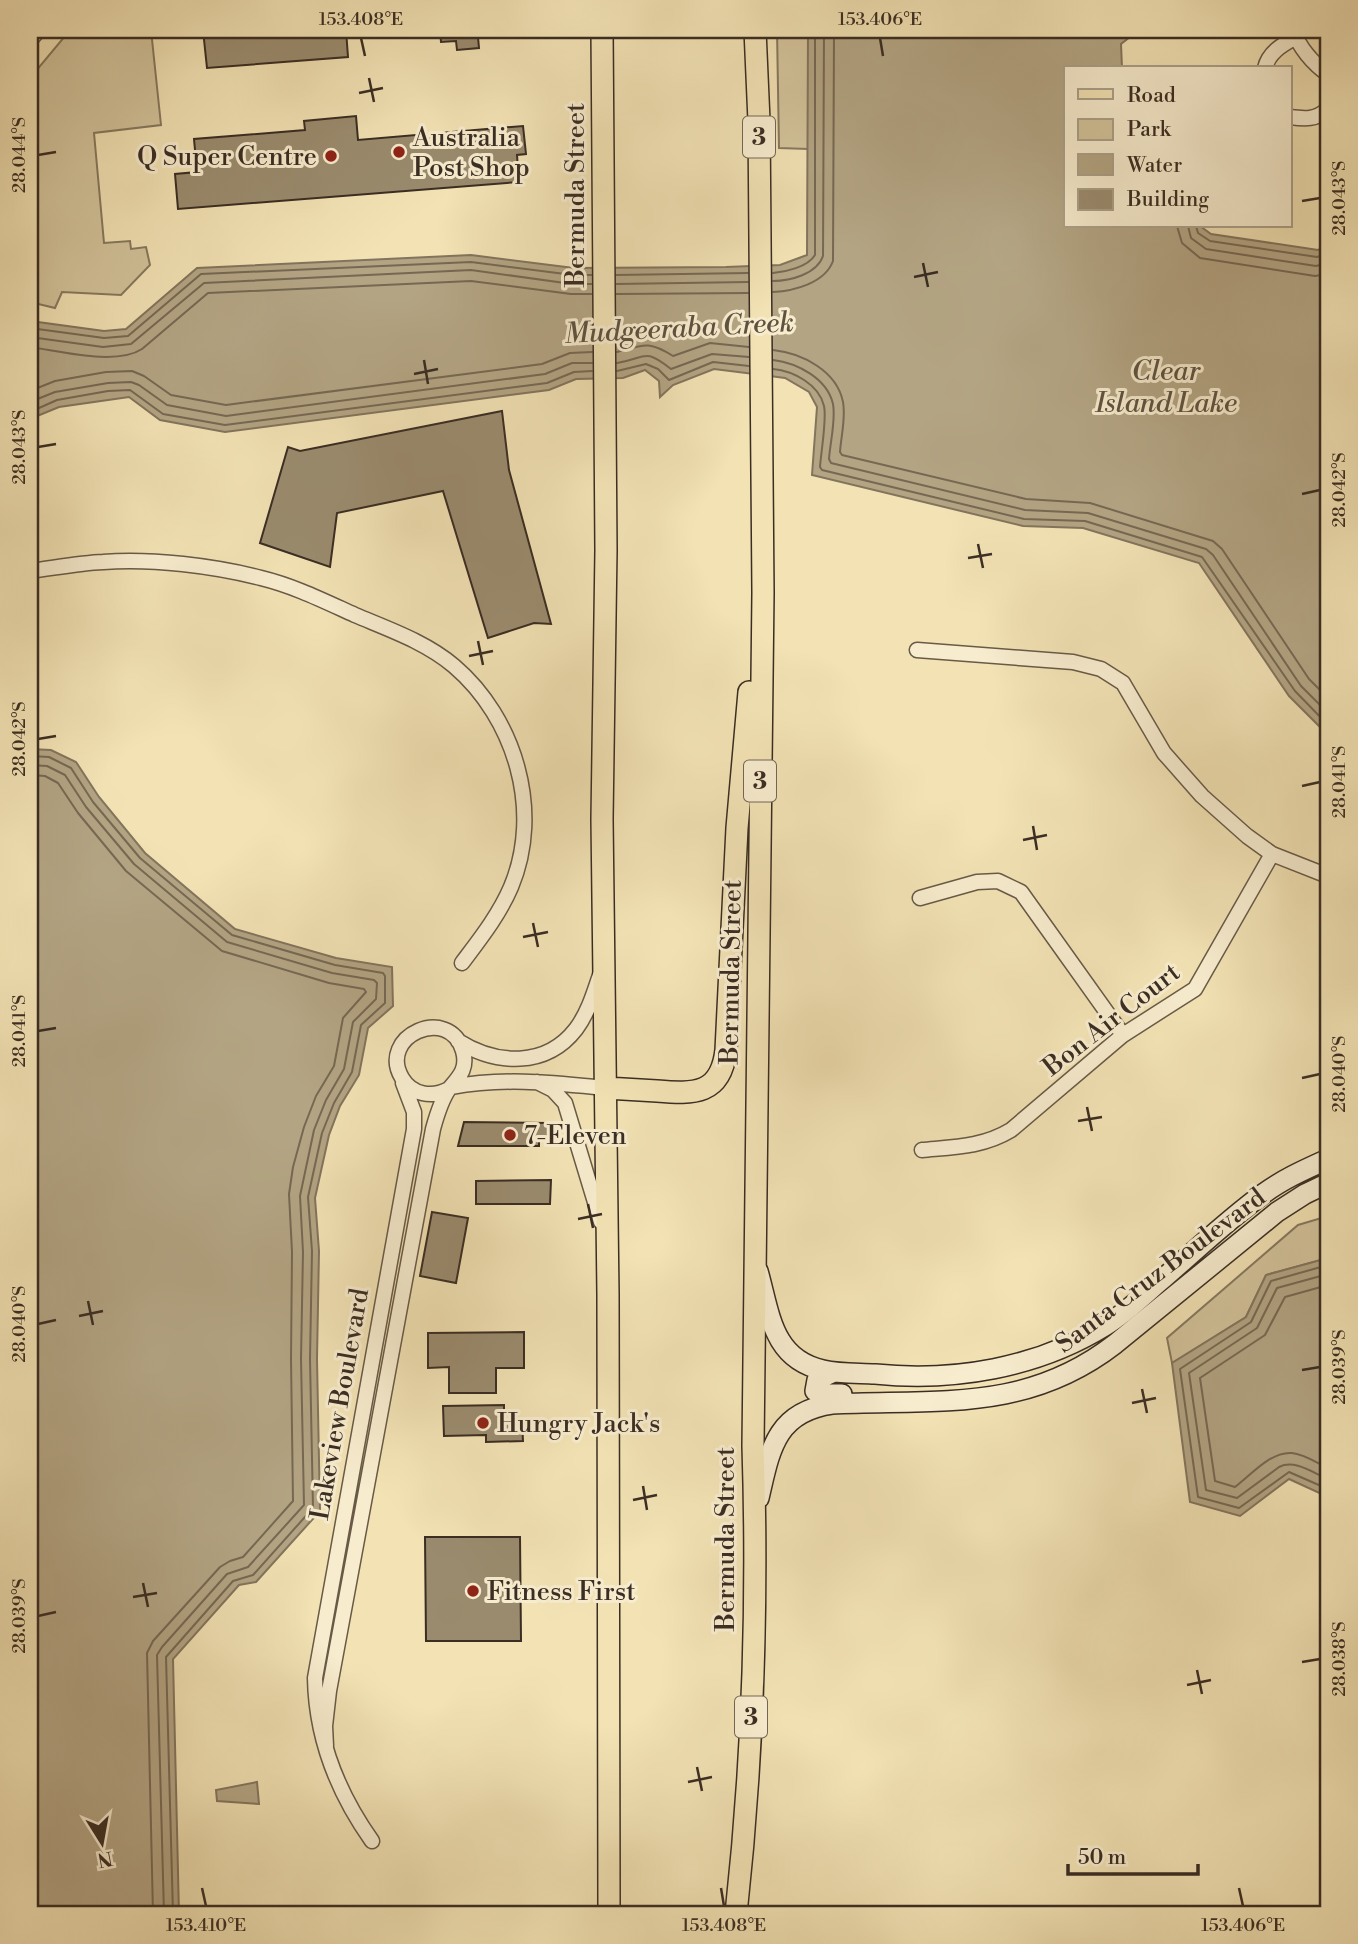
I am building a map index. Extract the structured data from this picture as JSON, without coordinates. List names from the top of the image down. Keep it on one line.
{"streets":{"main road":["3","Bermuda Street"],"street":["Bon Air Court","Santa Cruz Boulevard","Lakeview Boulevard"]},"crossings":[["Bermuda Street","Santa Cruz Boulevard"]],"water":["Mudgeeraba Creek","Clear Island Lake"],"places":["Australia Post Shop","Q Super Centre","7-Eleven","Hungry Jack's","Fitness First"],"legend":["Road","Park","Water","Building"],"scale_bar":"50 m","north":"bottom","coordinates":["153.408°E","153.406°E","28.044°S","28.043°S","28.042°S","28.041°S","28.040°S","28.039°S","28.038°S","153.410°E"]}
